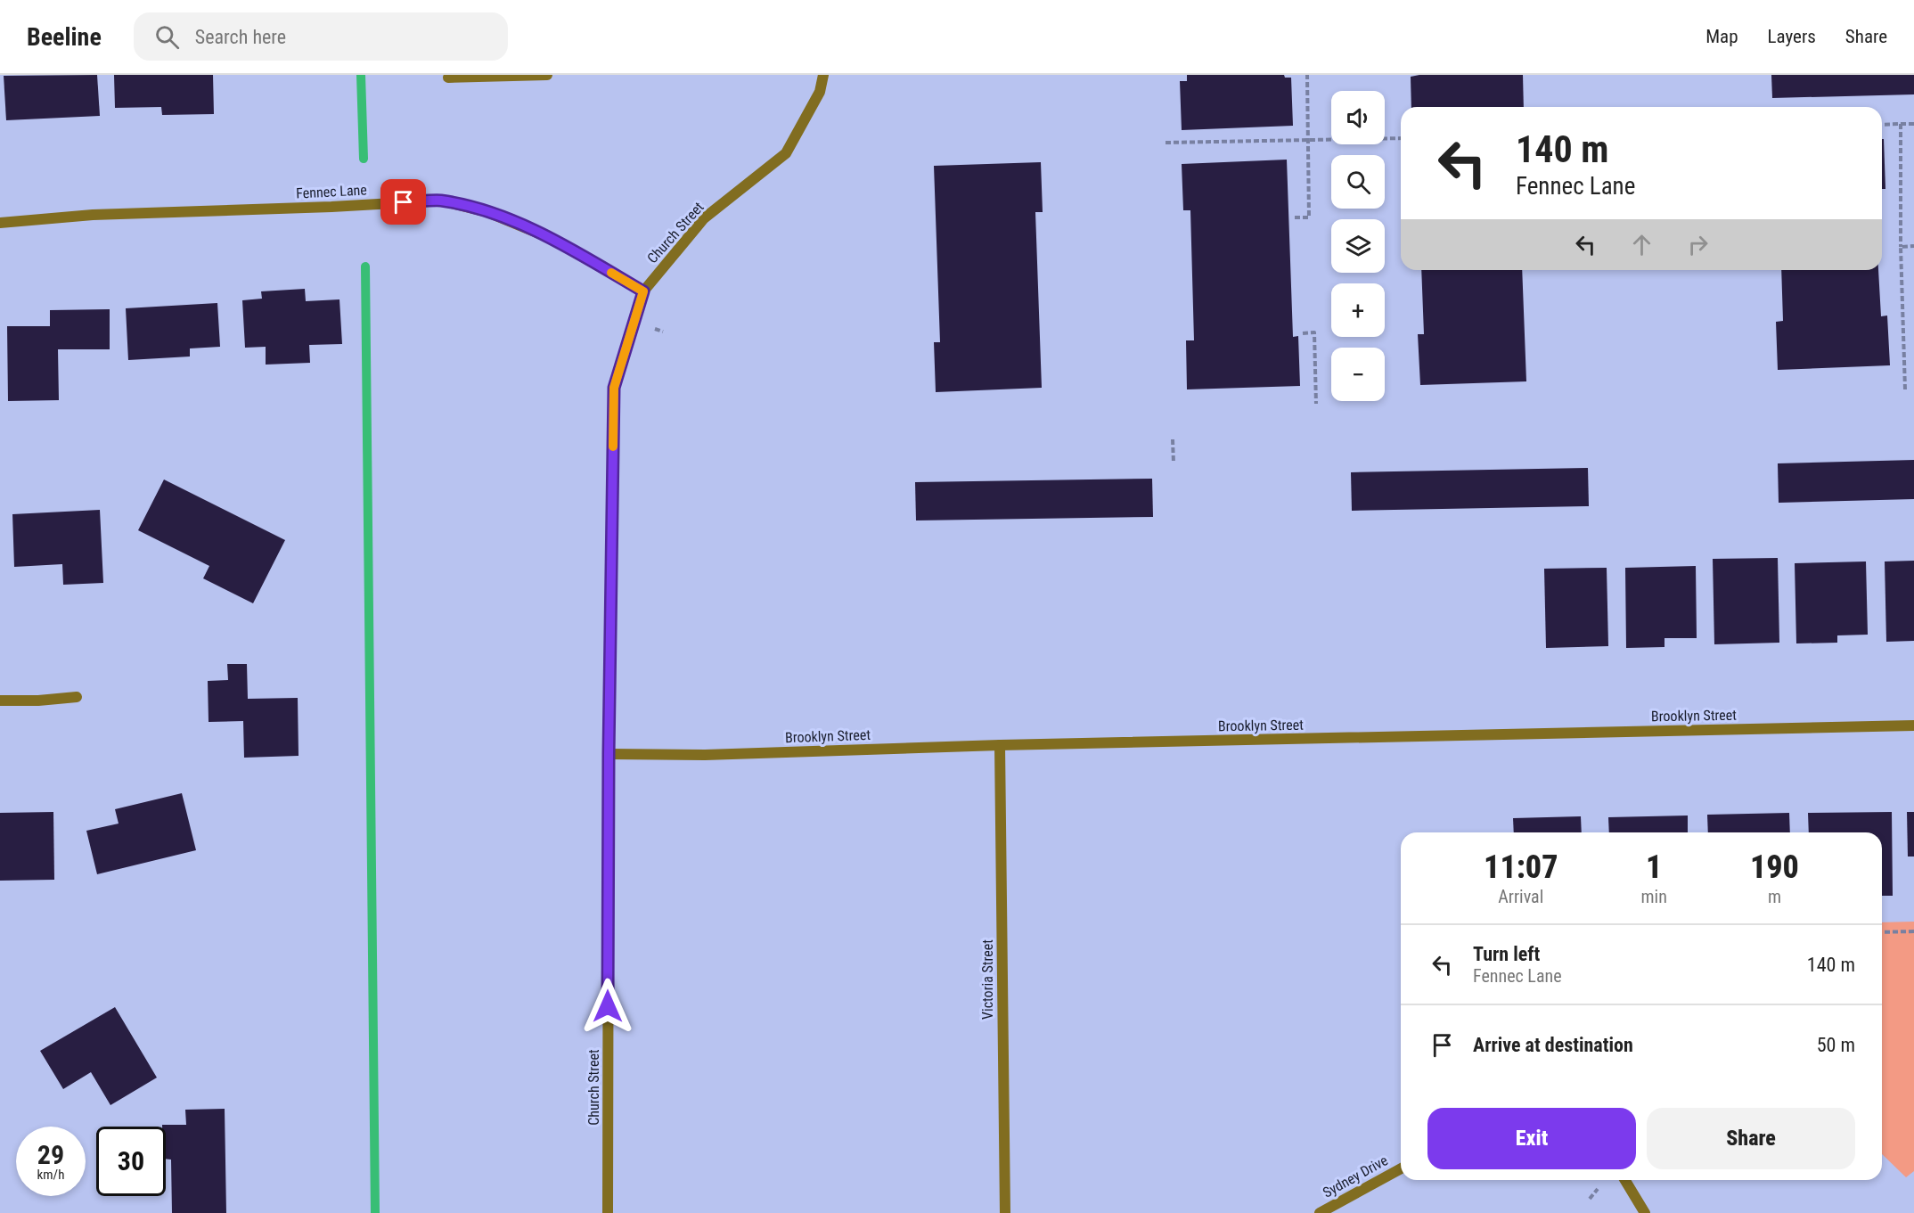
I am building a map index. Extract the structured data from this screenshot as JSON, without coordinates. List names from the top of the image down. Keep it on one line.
{"streets":{"street":["Fennec Lane","Church Street","Brooklyn Street","Victoria Street","Sydney Drive"]},"crossings":[["Fennec Lane","Church Street"],["Church Street","Brooklyn Street"],["Brooklyn Street","Victoria Street"]],"page":{"header":"Beeline","search":"Search here","nav":["Map","Layers","Share"],"map_buttons":["+","−"],"turn":["140 m","Fennec Lane"],"eta":["11:07","Arrival","1","min","190","m"],"list":[{"name":"Turn left","note":"Fennec Lane","value":"140 m"},{"name":"Arrive at destination","value":"50 m"}],"buttons":["Exit","Share"],"speed":"29 km/h","limit":"30"}}
